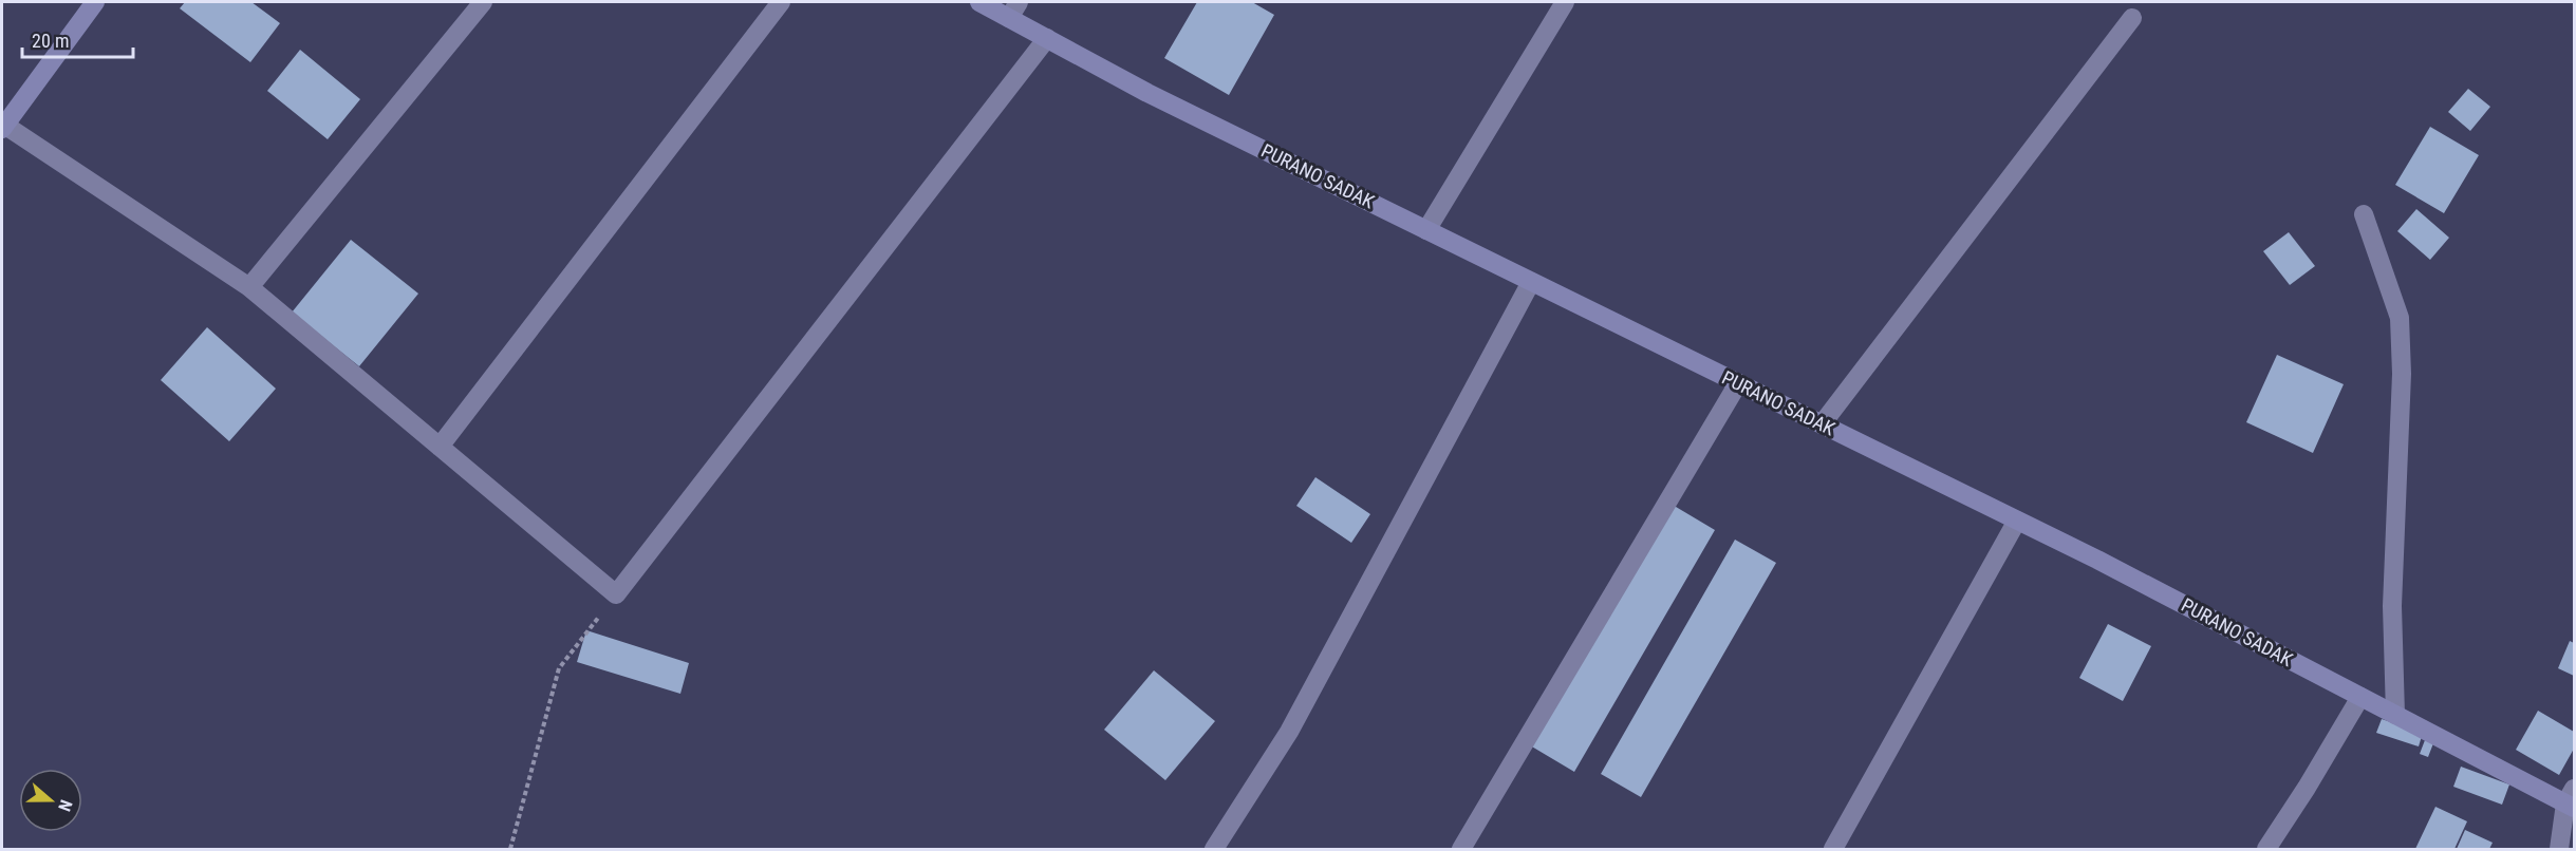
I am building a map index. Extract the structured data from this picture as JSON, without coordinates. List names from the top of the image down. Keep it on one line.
{"streets":{"main road":["PURANO SADAK"]},"scale_bar":"20 m","north":"right"}
